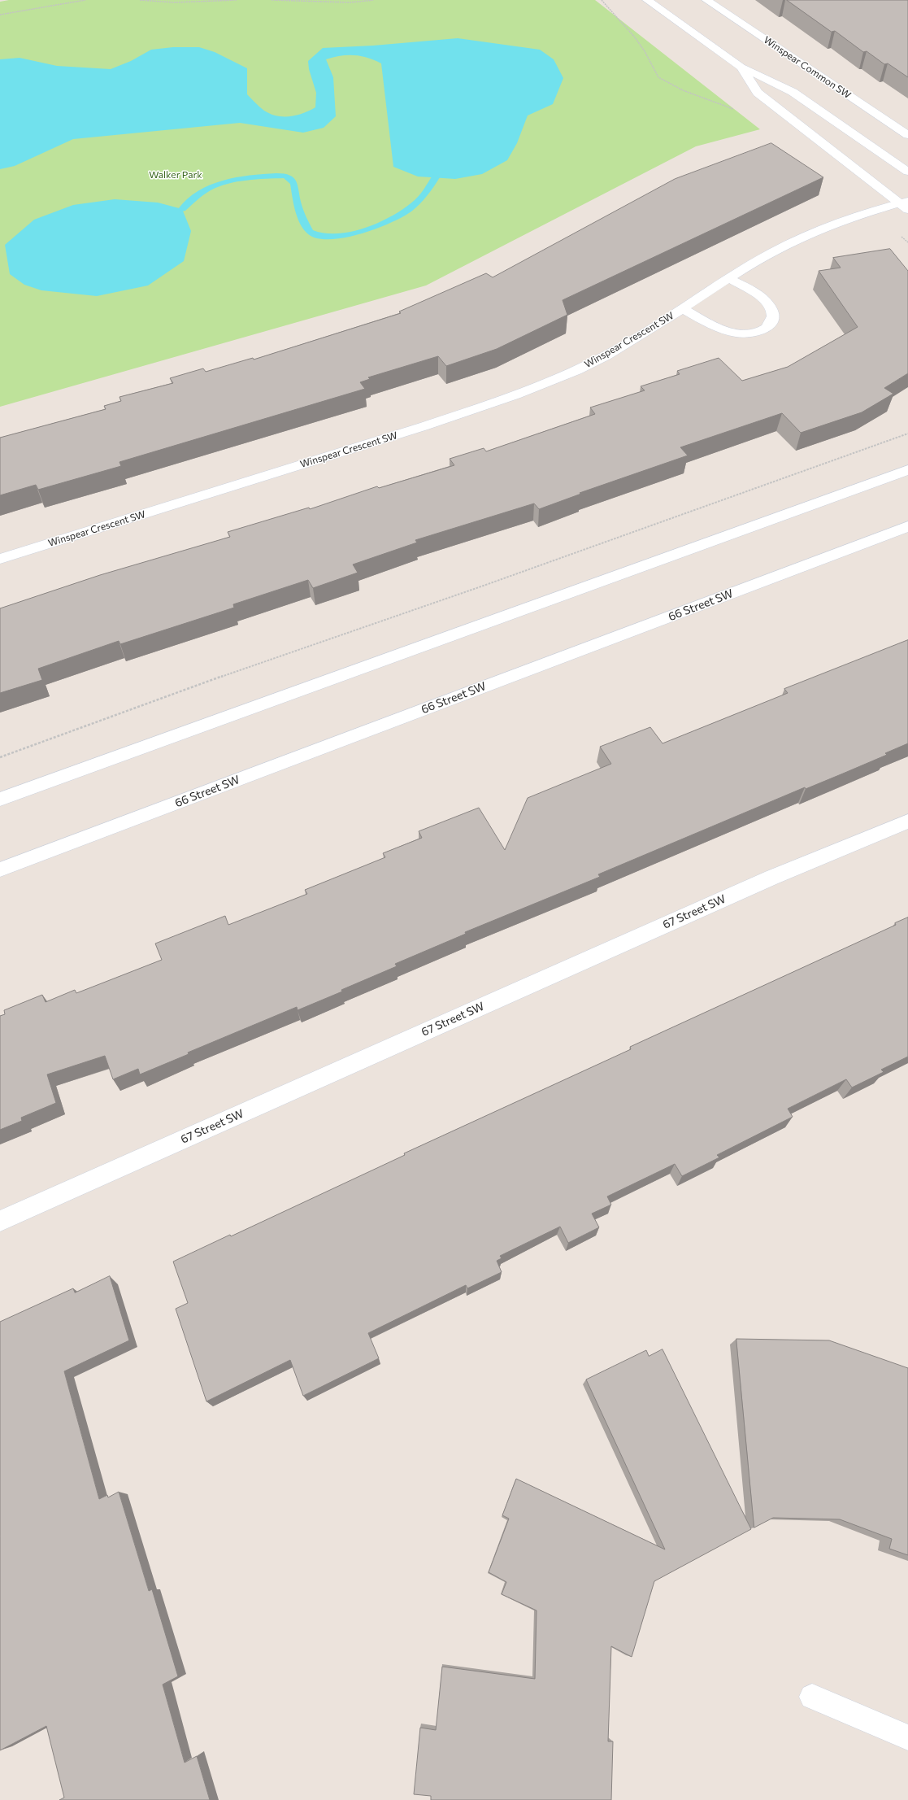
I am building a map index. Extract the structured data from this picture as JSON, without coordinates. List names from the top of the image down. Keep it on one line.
{"streets":{"street":["Winspear Common SW","Winspear Crescent SW","66 Street SW","67 Street SW"]},"parks":["Walker Park"]}
